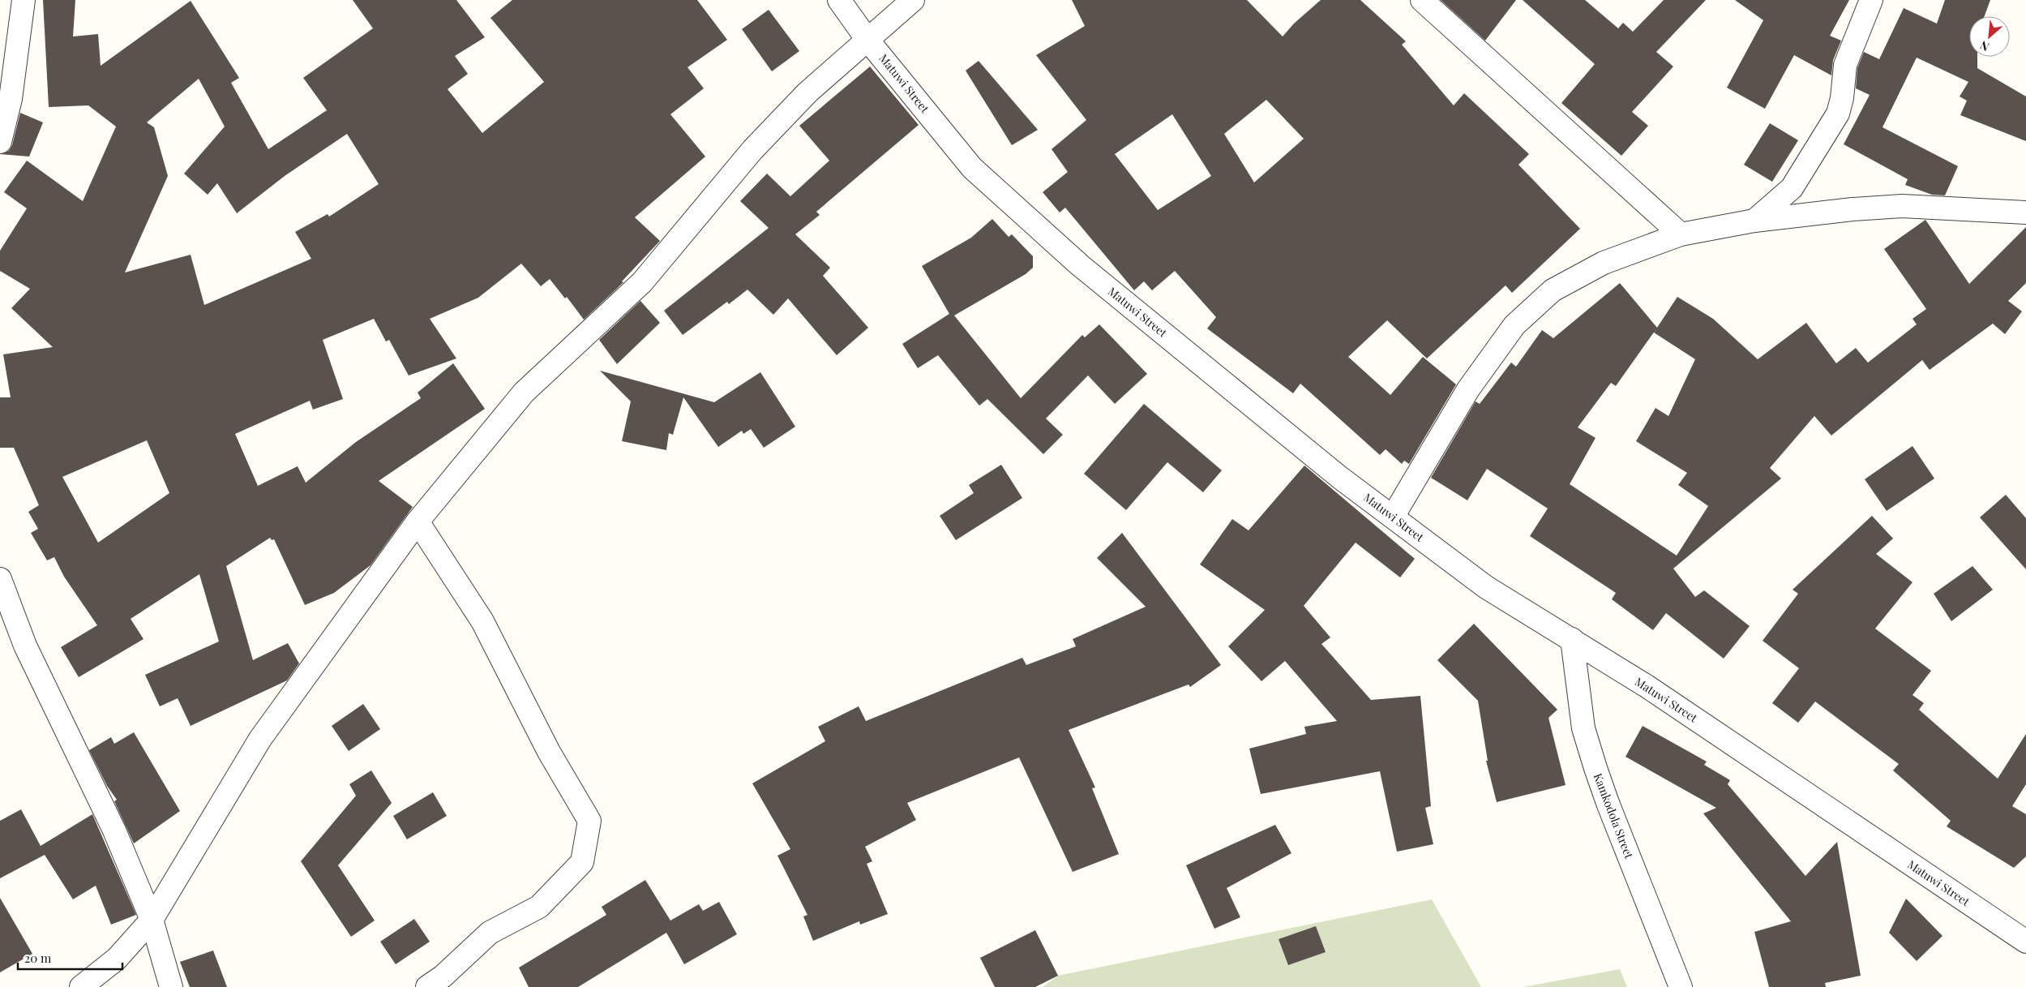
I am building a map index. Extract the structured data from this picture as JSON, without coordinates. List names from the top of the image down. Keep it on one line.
{"streets":{"street":["Matuwi Street","Kamkodola Street"]},"crossings":[["Matuwi Street","Kamkodola Street"]],"scale_bar":"20 m","north":"bottom left"}
